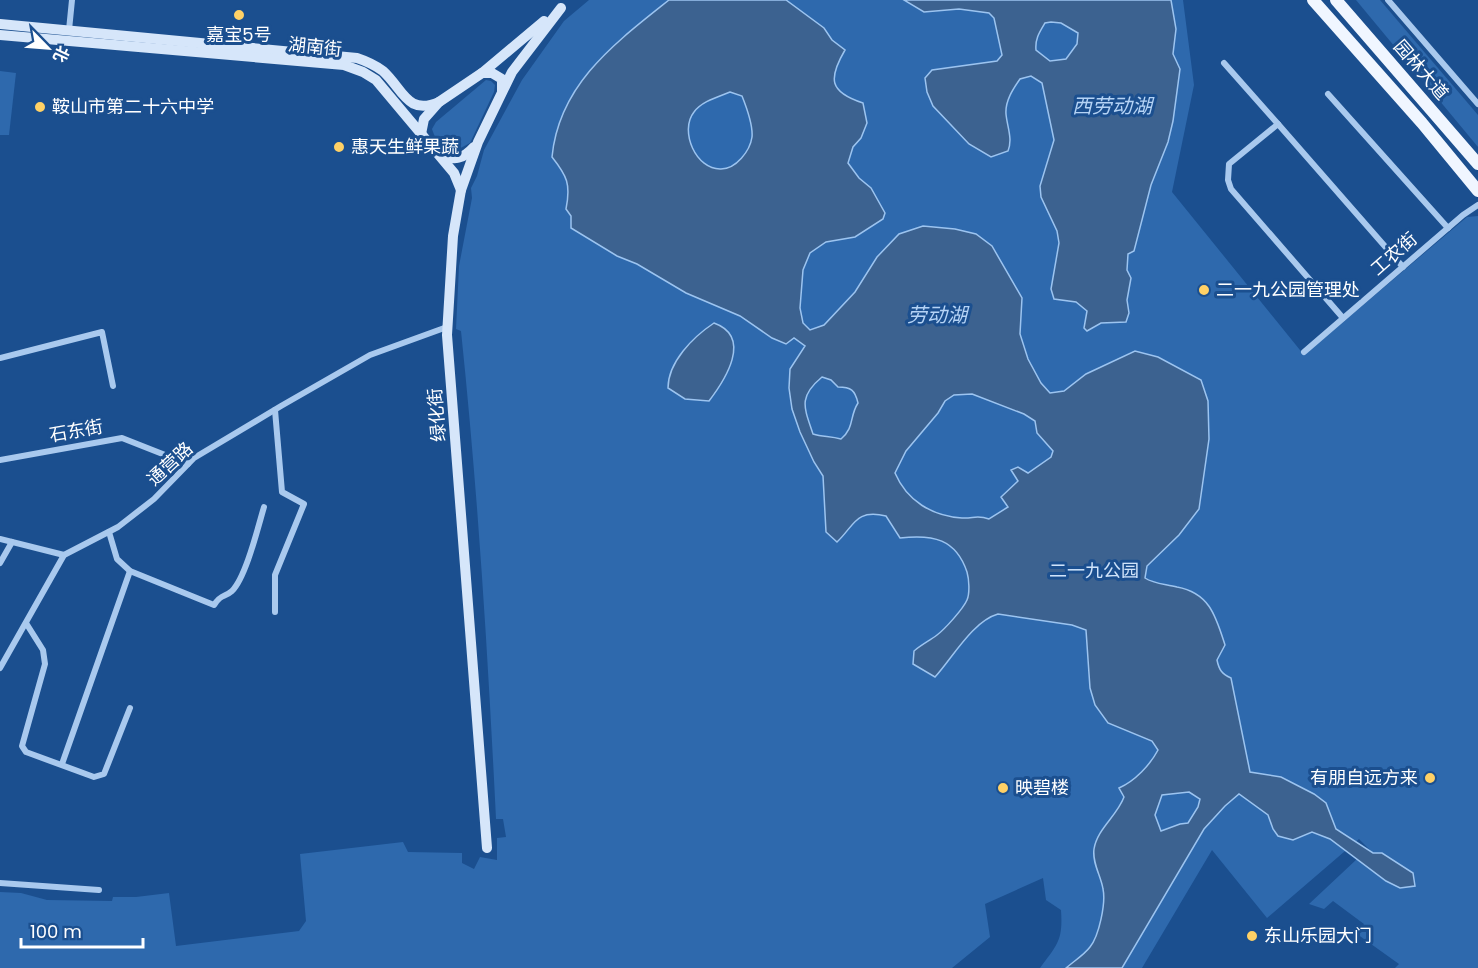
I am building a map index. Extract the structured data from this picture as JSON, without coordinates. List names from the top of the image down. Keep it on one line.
{"streets":{"main road":["湖南街","园林大道","绿化街"],"street":["工农街","石东街","通营路"]},"crossings":[["湖南街","绿化街"],["绿化街","通营路"],["石东街","通营路"]],"water":["西劳动湖","劳动湖"],"parks":["二一九公园"],"places":["嘉宝5号","鞍山市第二十六中学","惠天生鲜果蔬","二一九公园管理处","有朋自远方来","映碧楼","东山乐园大门"],"scale_bar":"100 m","north":"bottom right"}
